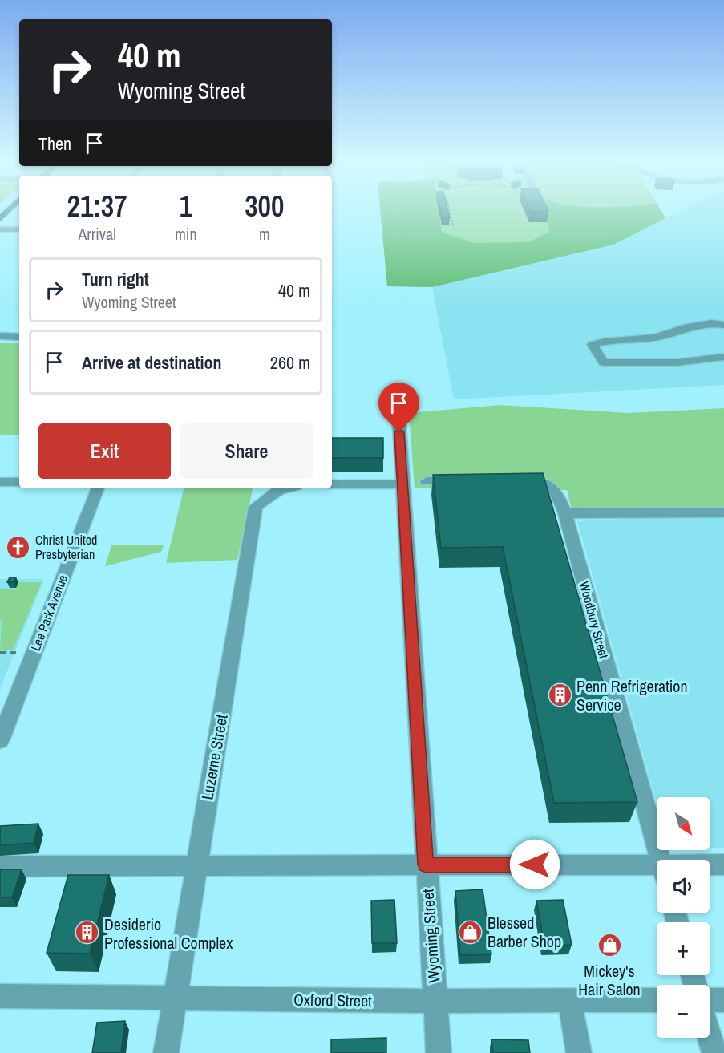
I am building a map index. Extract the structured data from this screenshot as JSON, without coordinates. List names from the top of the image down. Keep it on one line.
{"streets":{"street":["Lee Park Avenue","Woodbury Street","Luzerne Street","Wyoming Street","Oxford Street"]},"crossings":[["Luzerne Street","Oxford Street"],["Wyoming Street","Oxford Street"]],"places":{"church":["Christ United Presbyterian"],"building":["Penn Refrigeration Service","Desiderio Professional Complex"],"shop":["Blessed Barber Shop","Mickey's Hair Salon"]},"north":"bottom right","page":{"turn":["40 m","Wyoming Street"],"then":"Then","eta":["21:37","Arrival","1","min","300","m"],"list":[{"name":"Turn right","note":"Wyoming Street","value":"40 m"},{"name":"Arrive at destination","value":"260 m"}],"buttons":["Exit","Share"],"map_buttons":["+","−"]}}
